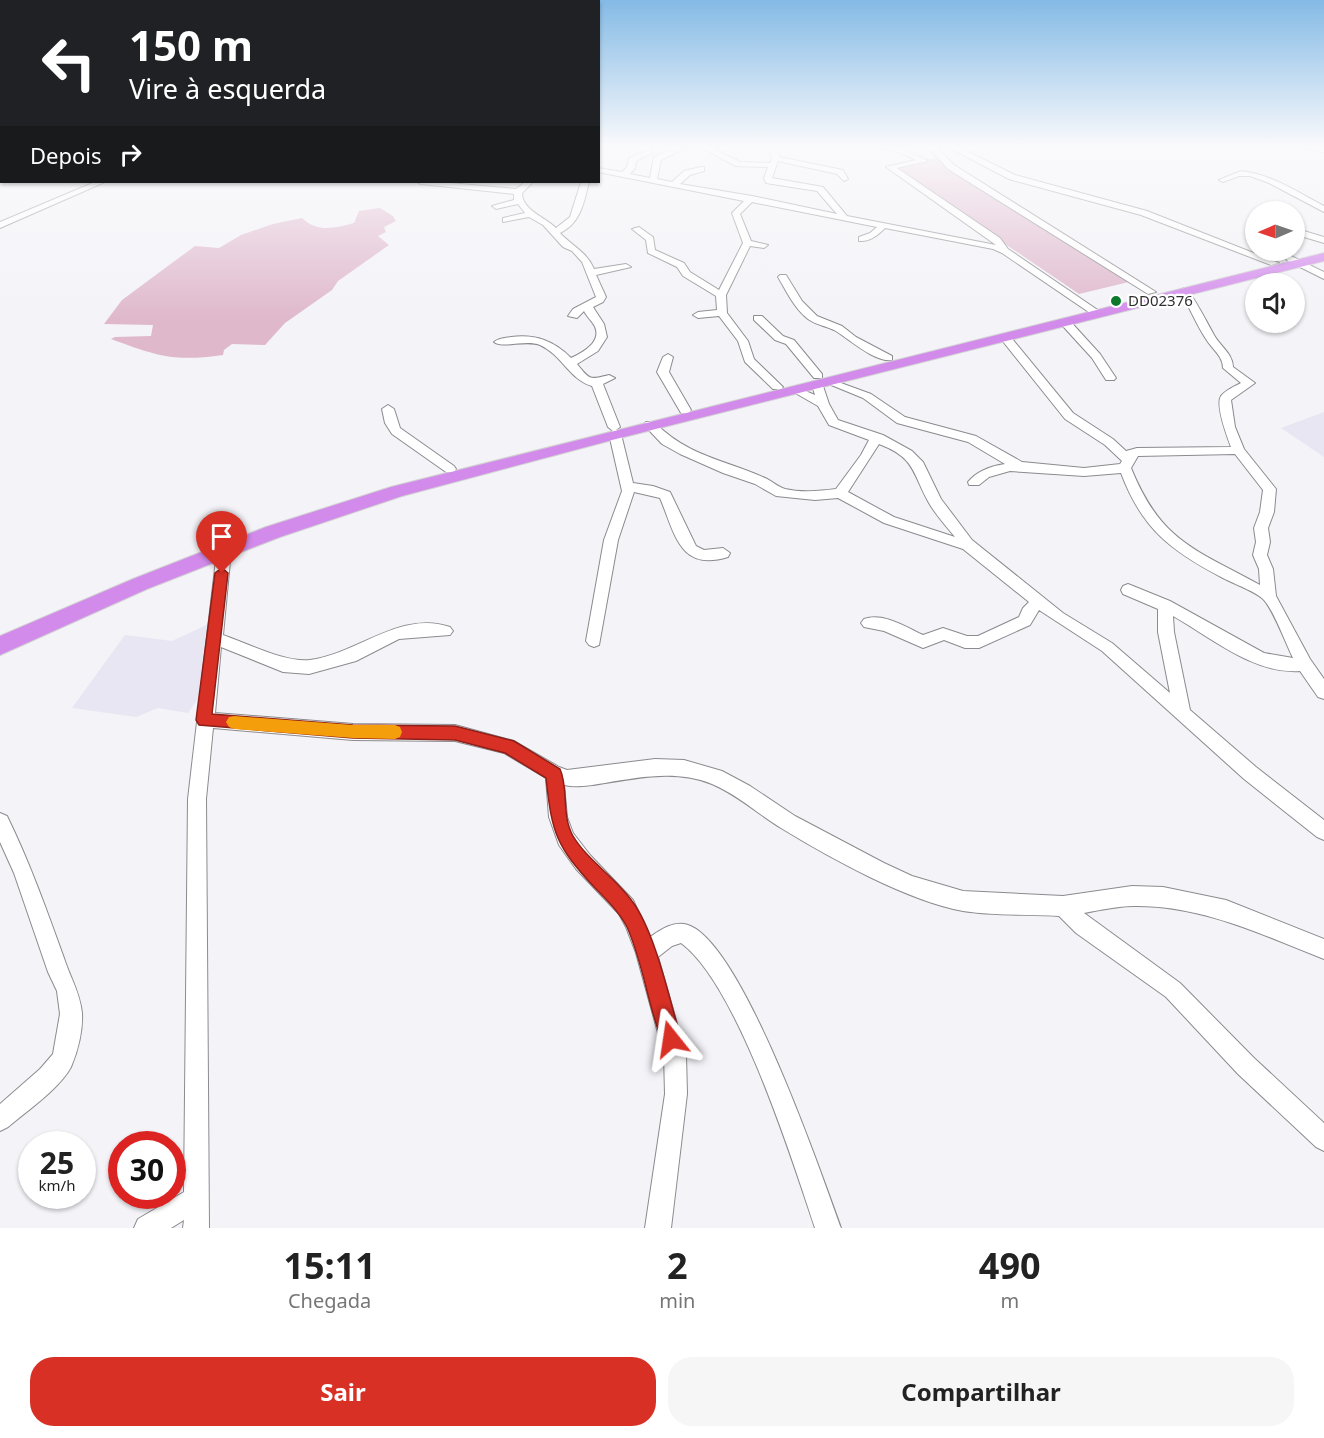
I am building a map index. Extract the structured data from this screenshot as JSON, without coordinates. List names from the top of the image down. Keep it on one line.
{"places":["DD02376"],"north":"left","page":{"turn":["150 m","Vire à esquerda"],"then":"Depois","speed":"25 km/h","limit":"30","eta":["15:11","Chegada","2","min","490","m"],"buttons":["Sair","Compartilhar"]}}
